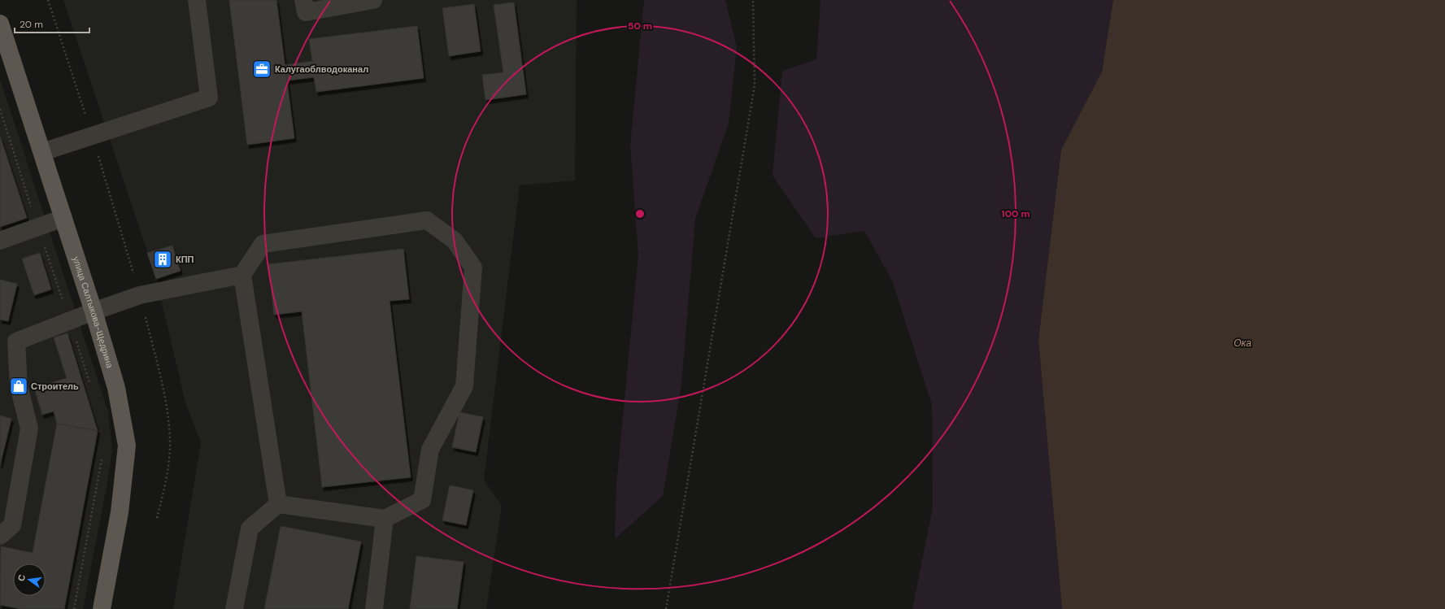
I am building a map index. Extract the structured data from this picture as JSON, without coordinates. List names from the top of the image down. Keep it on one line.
{"streets":{"main road":["улица Салтыкова-Щедрина"]},"water":["Ока"],"places":{"office":["Калугаоблводоканал"],"building":["КПП"],"shop":["Строитель"]},"scale_bar":"20 m","north":"left","rings":["50 m","100 m"]}
